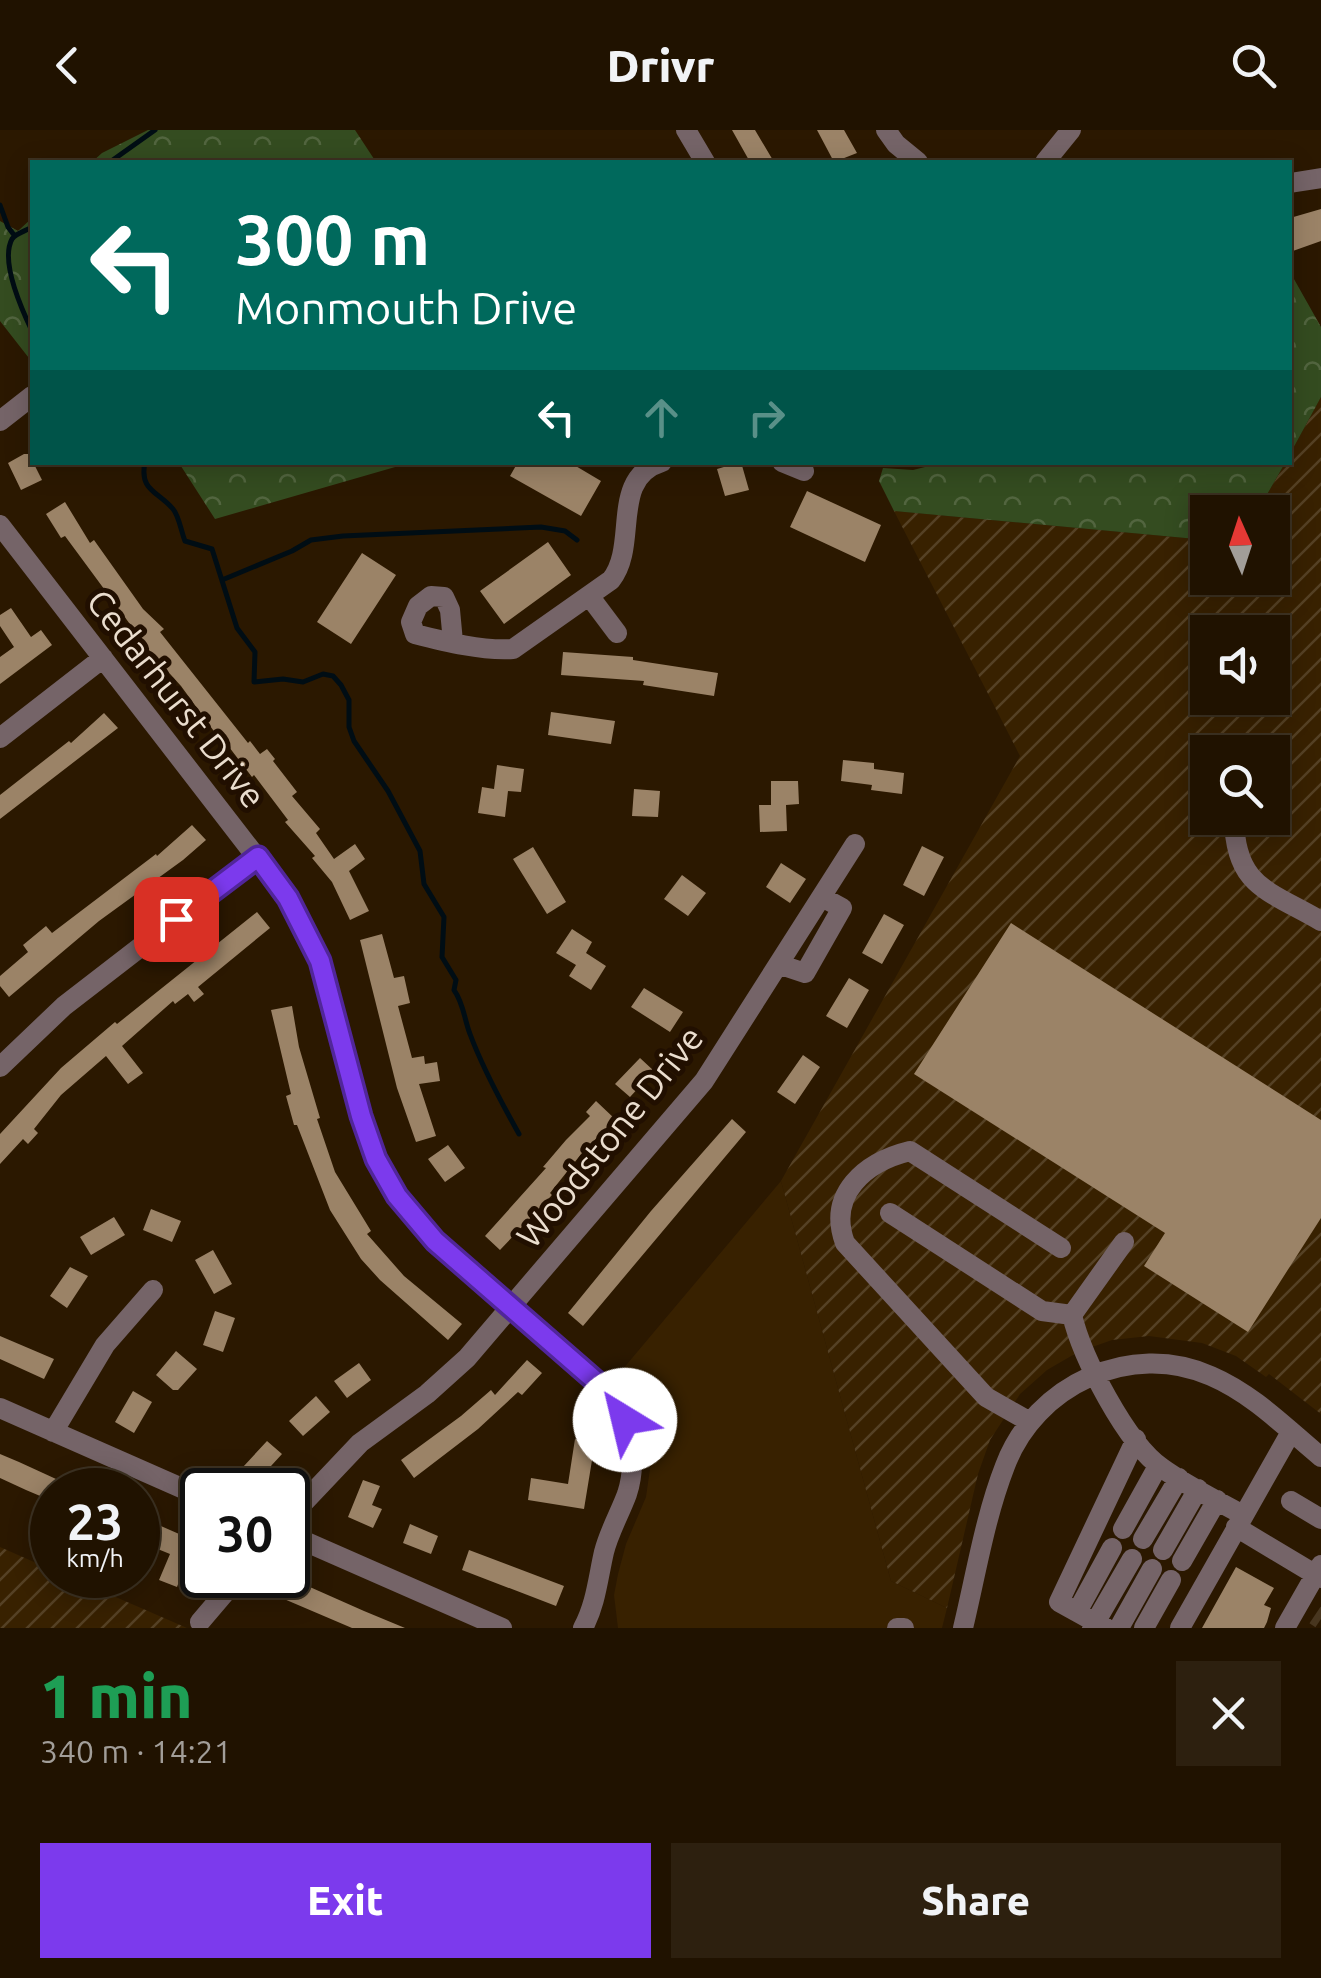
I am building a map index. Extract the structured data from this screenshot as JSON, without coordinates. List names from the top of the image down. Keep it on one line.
{"streets":{"street":["Cedarhurst Drive","Woodstone Drive"]},"crossings":[["Cedarhurst Drive","Woodstone Drive"]],"north":"top","page":{"header":"Drivr","turn":["300 m","Monmouth Drive"],"speed":"23 km/h","limit":"30","heading":["1 min","340 m · 14:21"],"buttons":["Exit","Share"]}}
